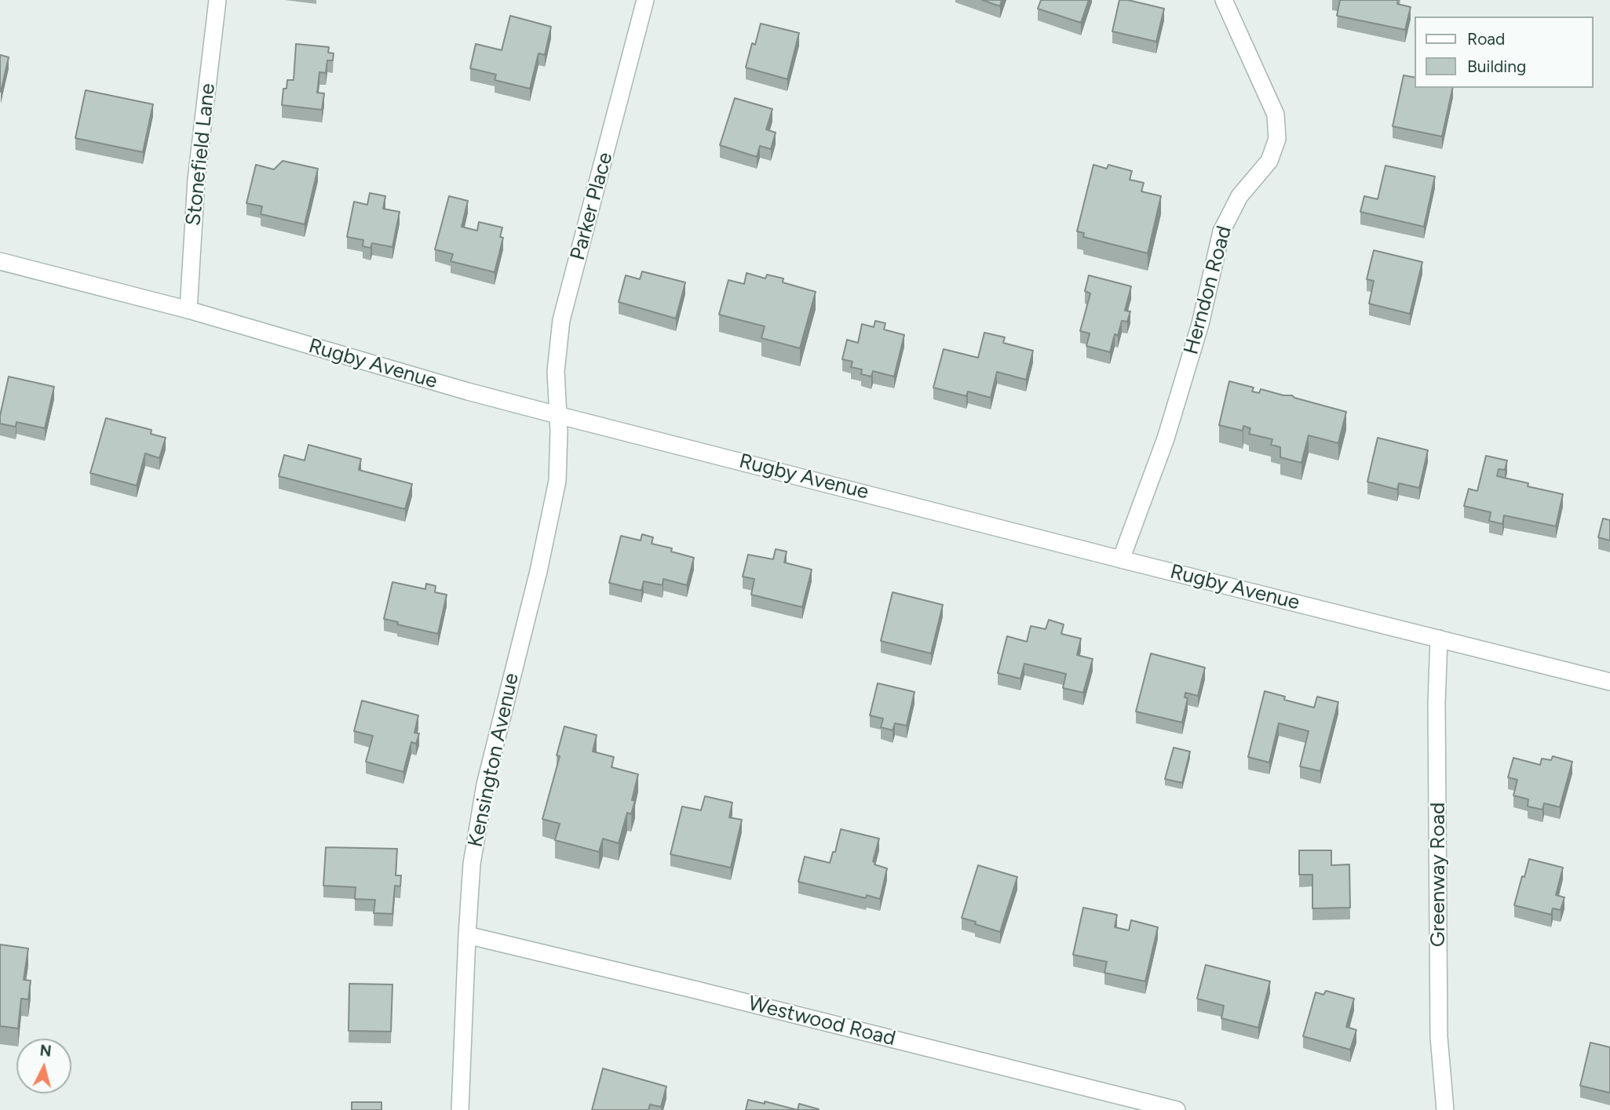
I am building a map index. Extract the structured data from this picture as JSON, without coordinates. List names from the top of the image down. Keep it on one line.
{"streets":{"street":["Stonefield Lane","Parker Place","Herndon Road","Rugby Avenue","Kensington Avenue","Greenway Road","Westwood Road"]},"crossings":[["Stonefield Lane","Rugby Avenue"],["Parker Place","Rugby Avenue"],["Parker Place","Kensington Avenue"],["Herndon Road","Rugby Avenue"],["Rugby Avenue","Kensington Avenue"],["Rugby Avenue","Greenway Road"],["Kensington Avenue","Westwood Road"]],"legend":["Road","Building"],"north":"top"}
